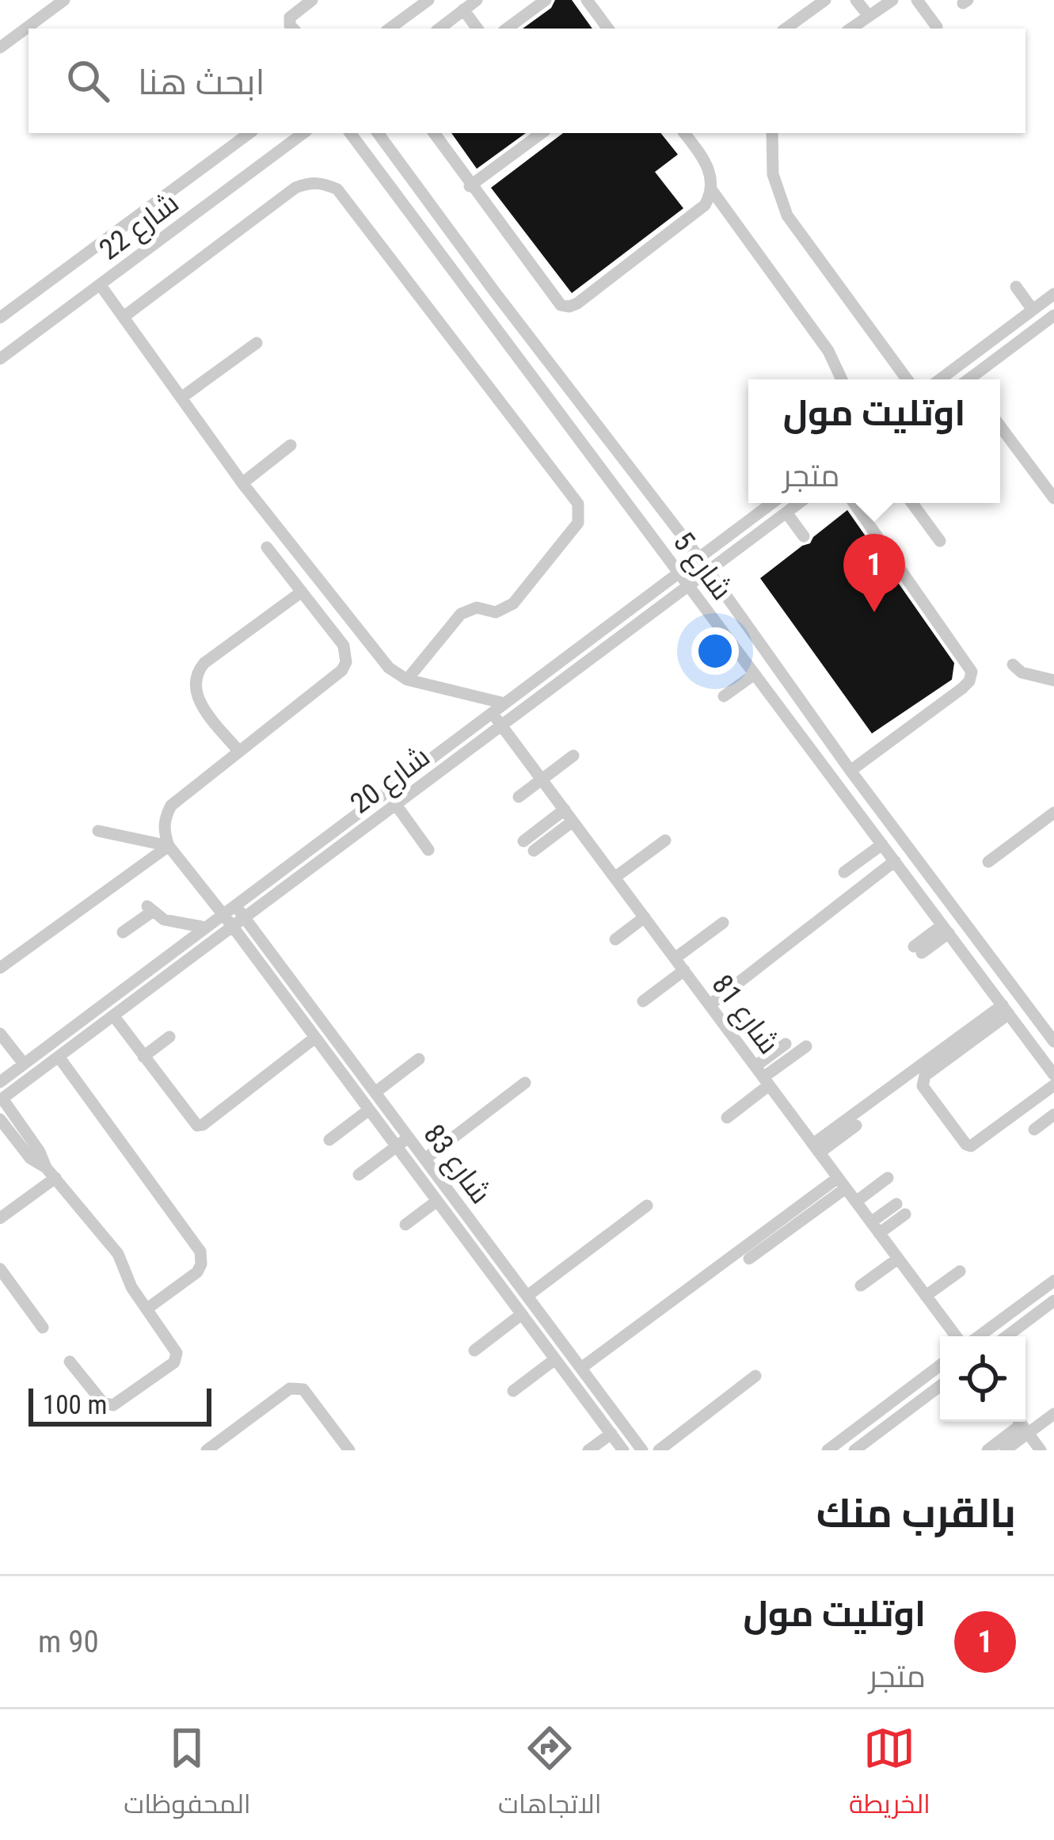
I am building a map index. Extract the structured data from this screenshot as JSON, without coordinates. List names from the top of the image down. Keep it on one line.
{"streets":{"street":["شارع 22","شارع 5","شارع 20","شارع 81","شارع 83"]},"crossings":[["شارع 5","شارع 20"],["شارع 20","شارع 81"],["شارع 20","شارع 83"]],"scale_bar":"100 m","page":{"search":"ابحث هنا","popup":["اوتليت مول","متجر"],"pins":"1","scale":"100 m","heading":"بالقرب منك","list":[{"mark":"1","name":"اوتليت مول","note":"متجر","value":"90 m"}],"nav":["الخريطة","الاتجاهات","المحفوظات"]}}
